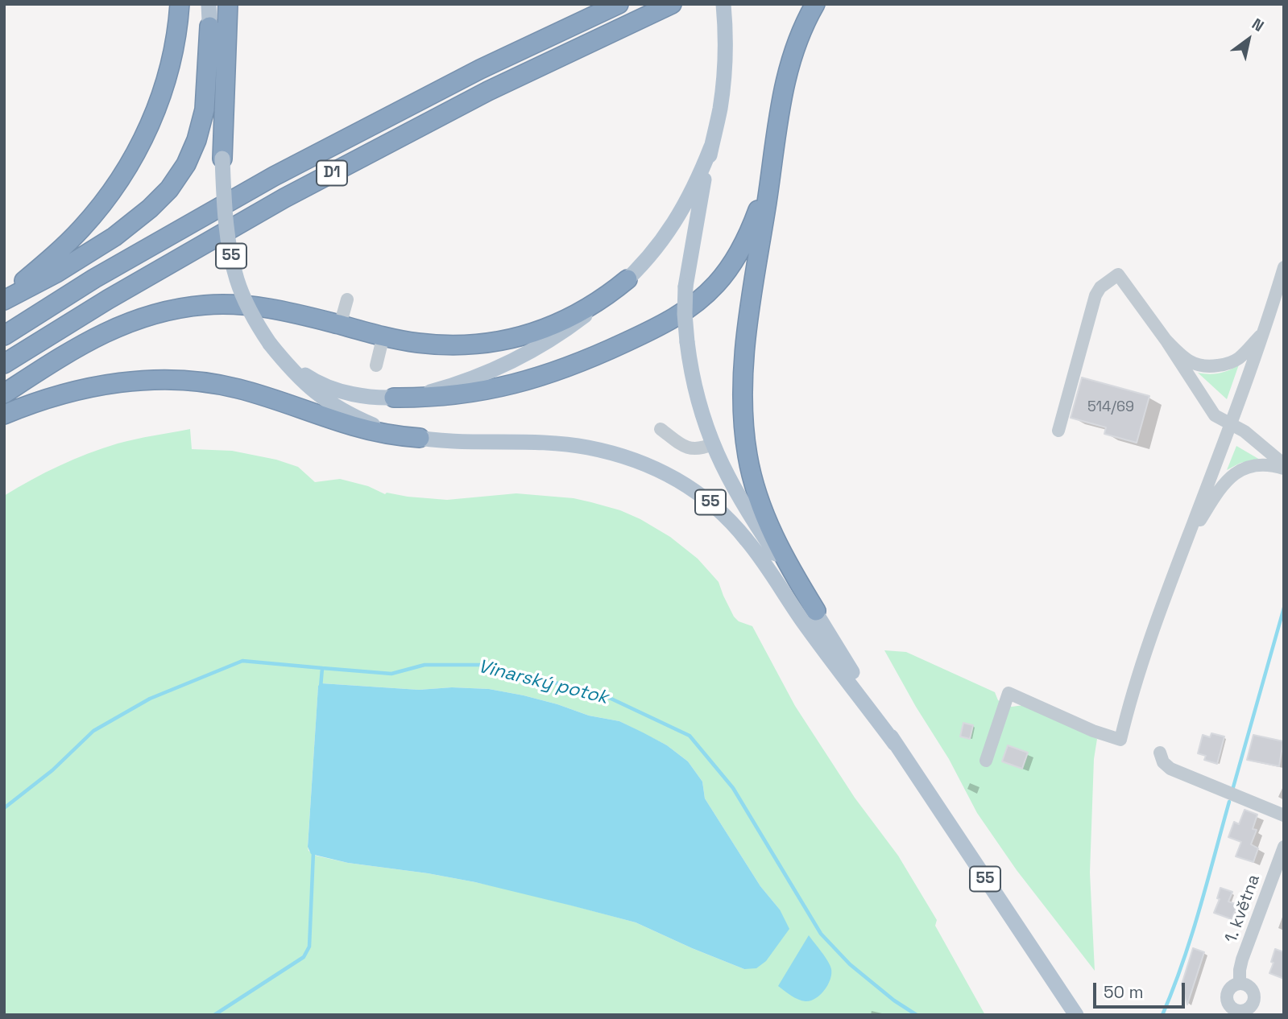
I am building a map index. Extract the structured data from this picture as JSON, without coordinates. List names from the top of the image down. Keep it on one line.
{"streets":{"highway":["D1"],"main road":["55"],"street":["1. května"]},"water":["Vinarský potok"],"house_numbers":["514/69"],"scale_bar":"50 m","north":"top right"}
